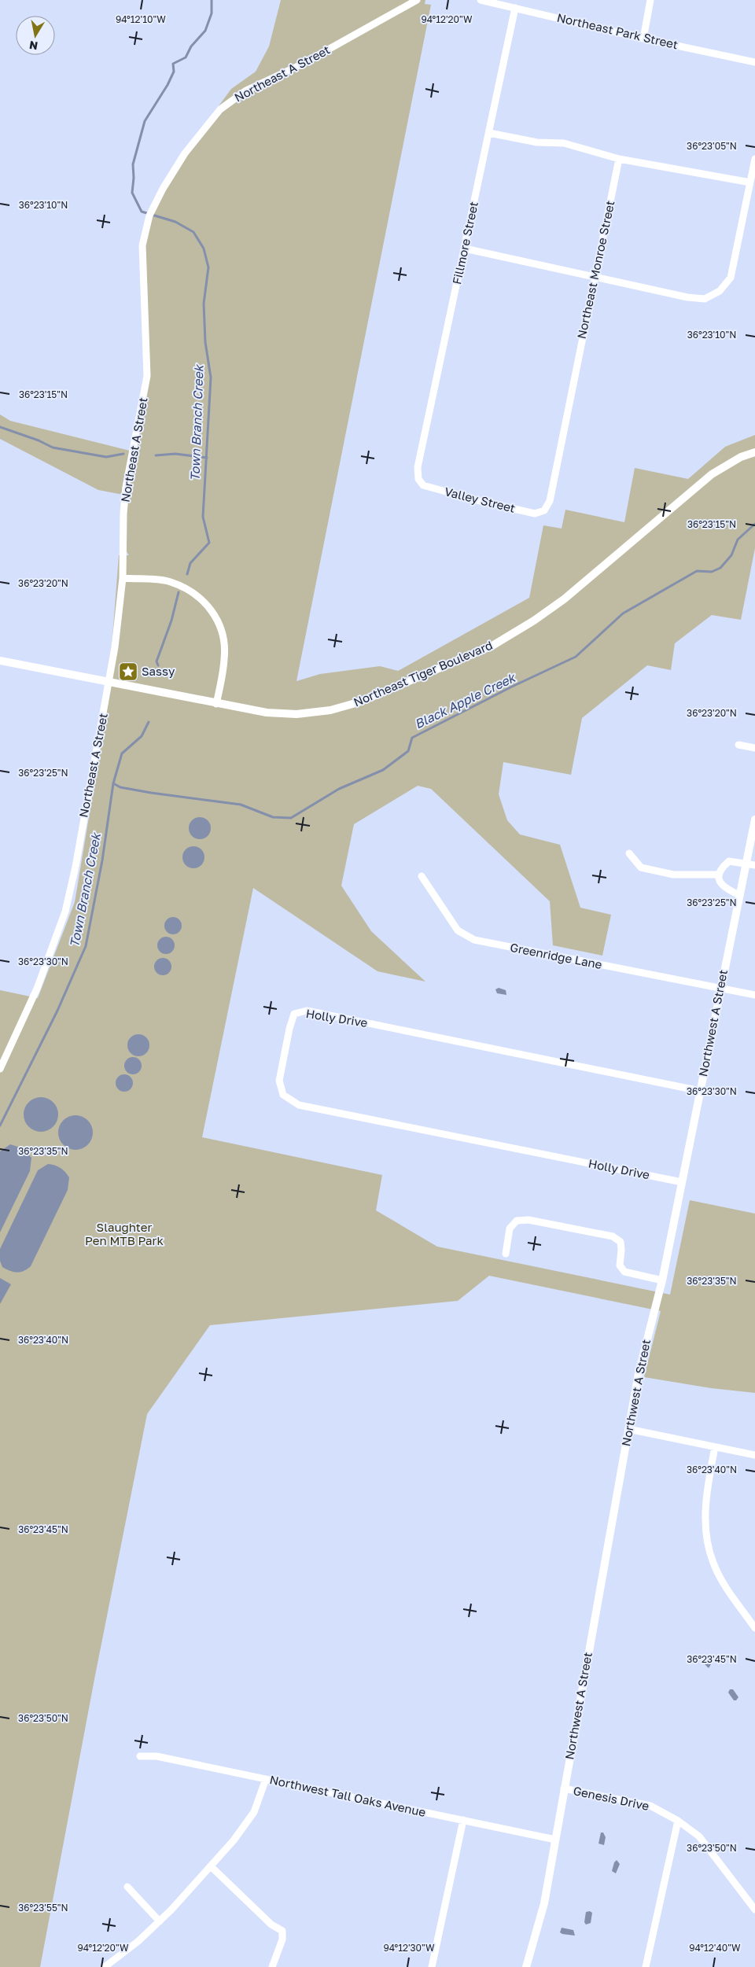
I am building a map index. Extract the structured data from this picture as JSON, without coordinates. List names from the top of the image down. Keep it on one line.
{"streets":{"street":["Northeast Park Street","Northeast A Street","Fillmore Street","Northeast Monroe Street","Valley Street","Northeast Tiger Boulevard","Greenridge Lane","Holly Drive","Northwest A Street","Northwest Tall Oaks Avenue","Genesis Drive"]},"crossings":[["Northeast Park Street","Fillmore Street"],["Fillmore Street","Valley Street"],["Northeast Monroe Street","Valley Street"],["Greenridge Lane","Northwest A Street"],["Holly Drive","Northwest A Street"],["Northwest A Street","Northwest Tall Oaks Avenue"],["Northwest A Street","Genesis Drive"]],"water":["Town Branch Creek","Black Apple Creek"],"parks":["Slaughter Pen MTB Park"],"places":{"place":["Sassy"]},"north":"bottom","coordinates":["94°12'10\"W","94°12'20\"W","36°23'05\"N","36°23'10\"N","36°23'15\"N","36°23'20\"N","36°23'25\"N","36°23'30\"N","36°23'35\"N","36°23'40\"N","36°23'45\"N","36°23'50\"N","36°23'55\"N","94°12'30\"W","94°12'40\"W"]}
